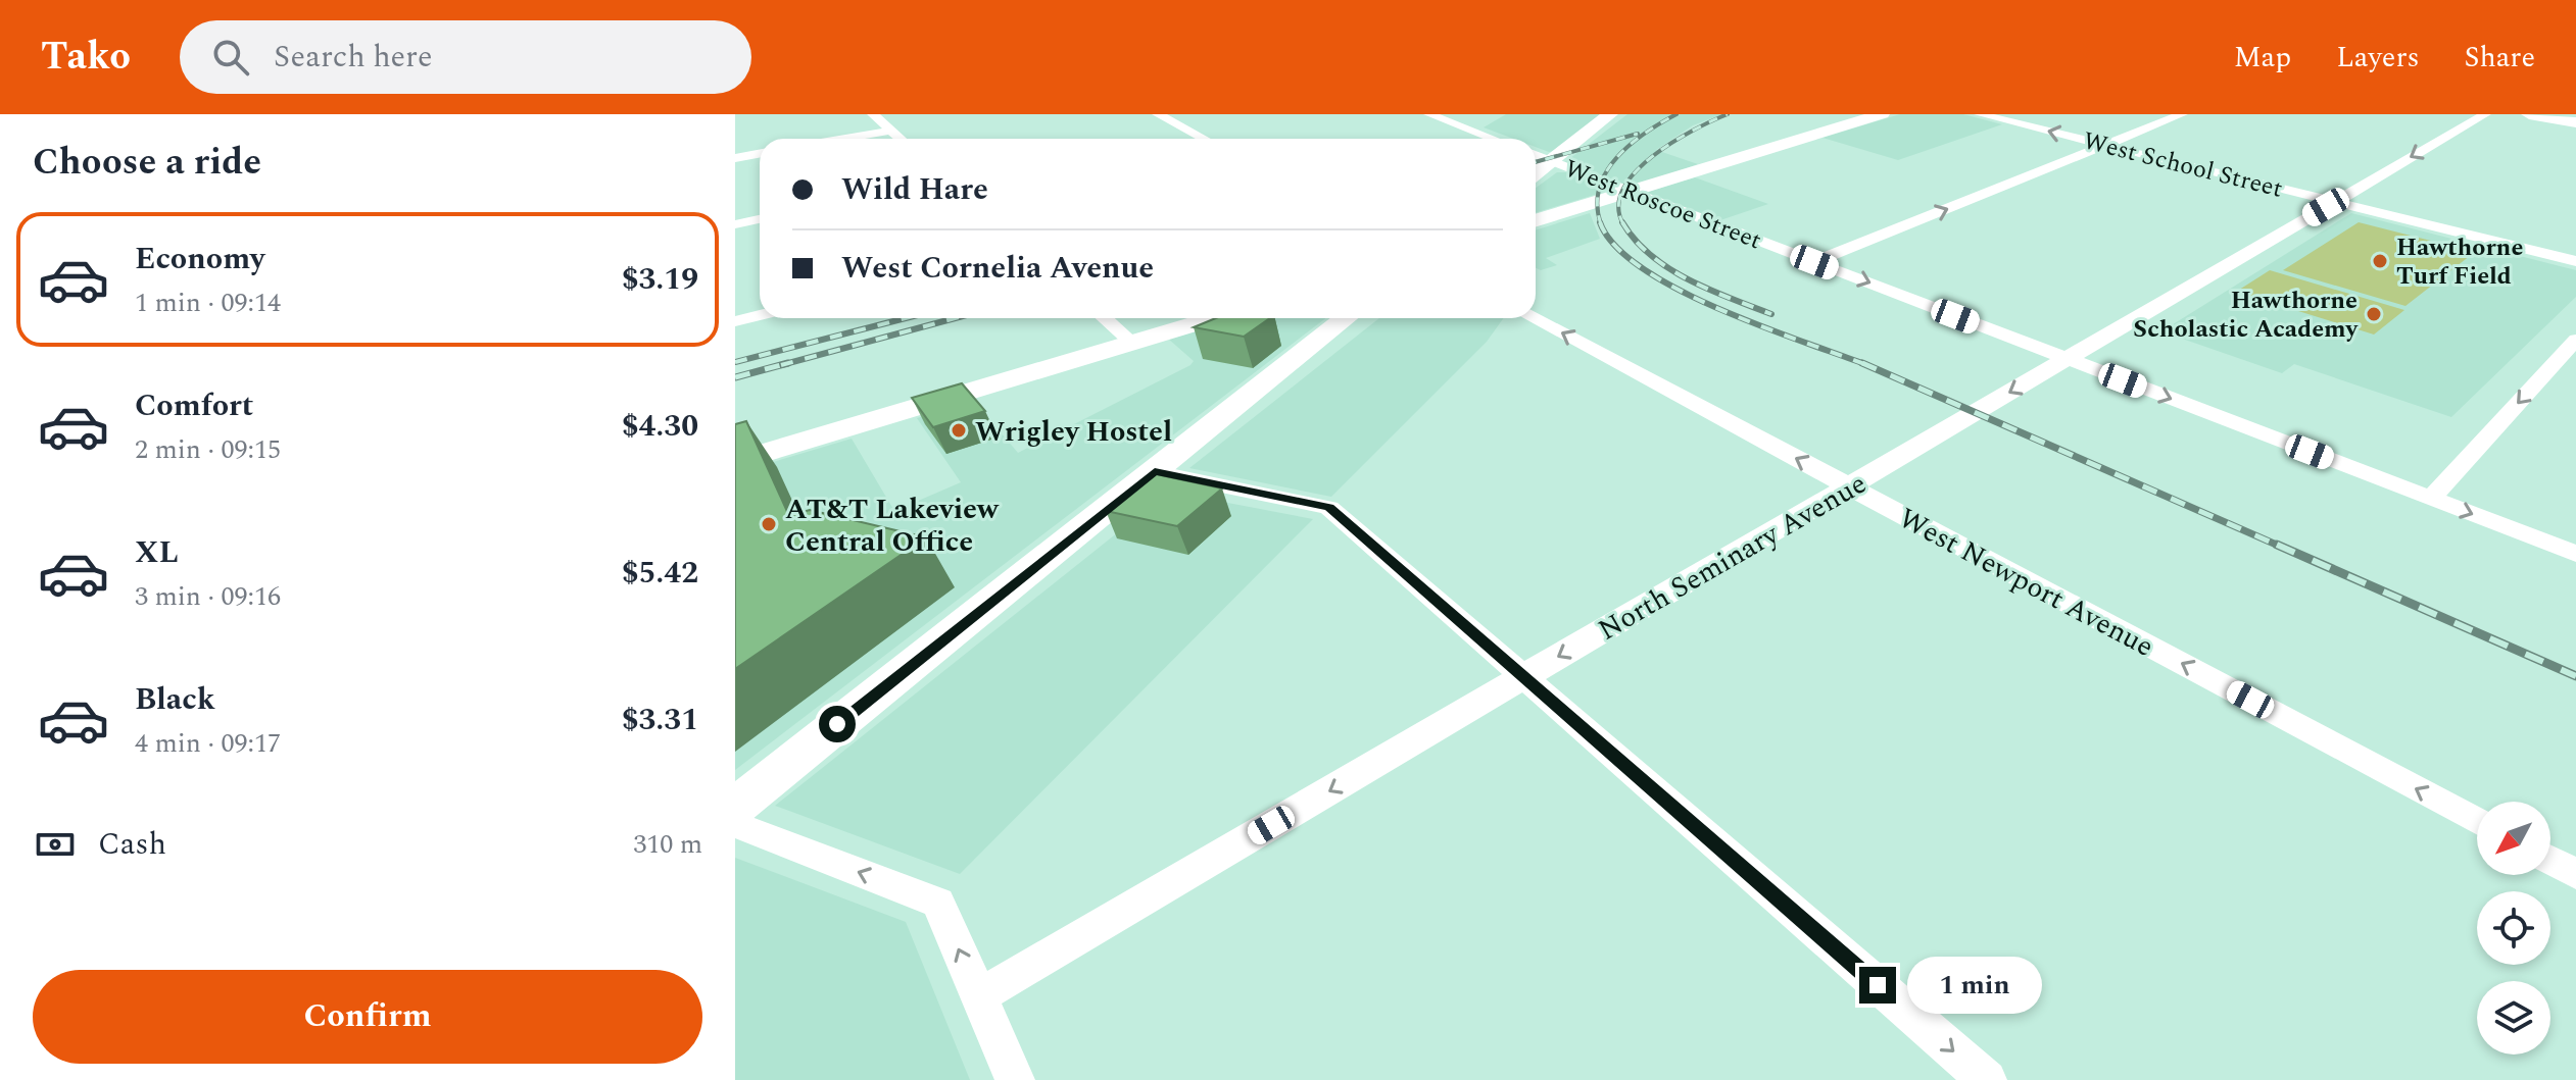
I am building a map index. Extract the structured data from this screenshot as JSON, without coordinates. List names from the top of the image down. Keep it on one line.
{"streets":{"street":["West School Street","West Roscoe Street","North Seminary Avenue","West Newport Avenue"]},"crossings":[["West School Street","North Seminary Avenue"],["West Roscoe Street","North Seminary Avenue"],["North Seminary Avenue","West Newport Avenue"]],"one_way":["West Roscoe Street","North Seminary Avenue","West Newport Avenue"],"places":["Hawthorne Turf Field","Hawthorne Scholastic Academy","Wrigley Hostel","AT&T Lakeview Central Office"],"north":"bottom left","page":{"header":"Tako","search":"Search here","nav":["Map","Layers","Share"],"heading":"Choose a ride","banner":["Wild Hare","West Cornelia Avenue"],"list":[{"name":"Economy","note":"1 min · 09:14","value":"$3.19"},{"name":"Comfort","note":"2 min · 09:15","value":"$4.30"},{"name":"XL","note":"3 min · 09:16","value":"$5.42"},{"name":"Black","note":"4 min · 09:17","value":"$3.31"}],"pay":["Cash","310 m"],"buttons":"Confirm","bubble":"1 min"}}
